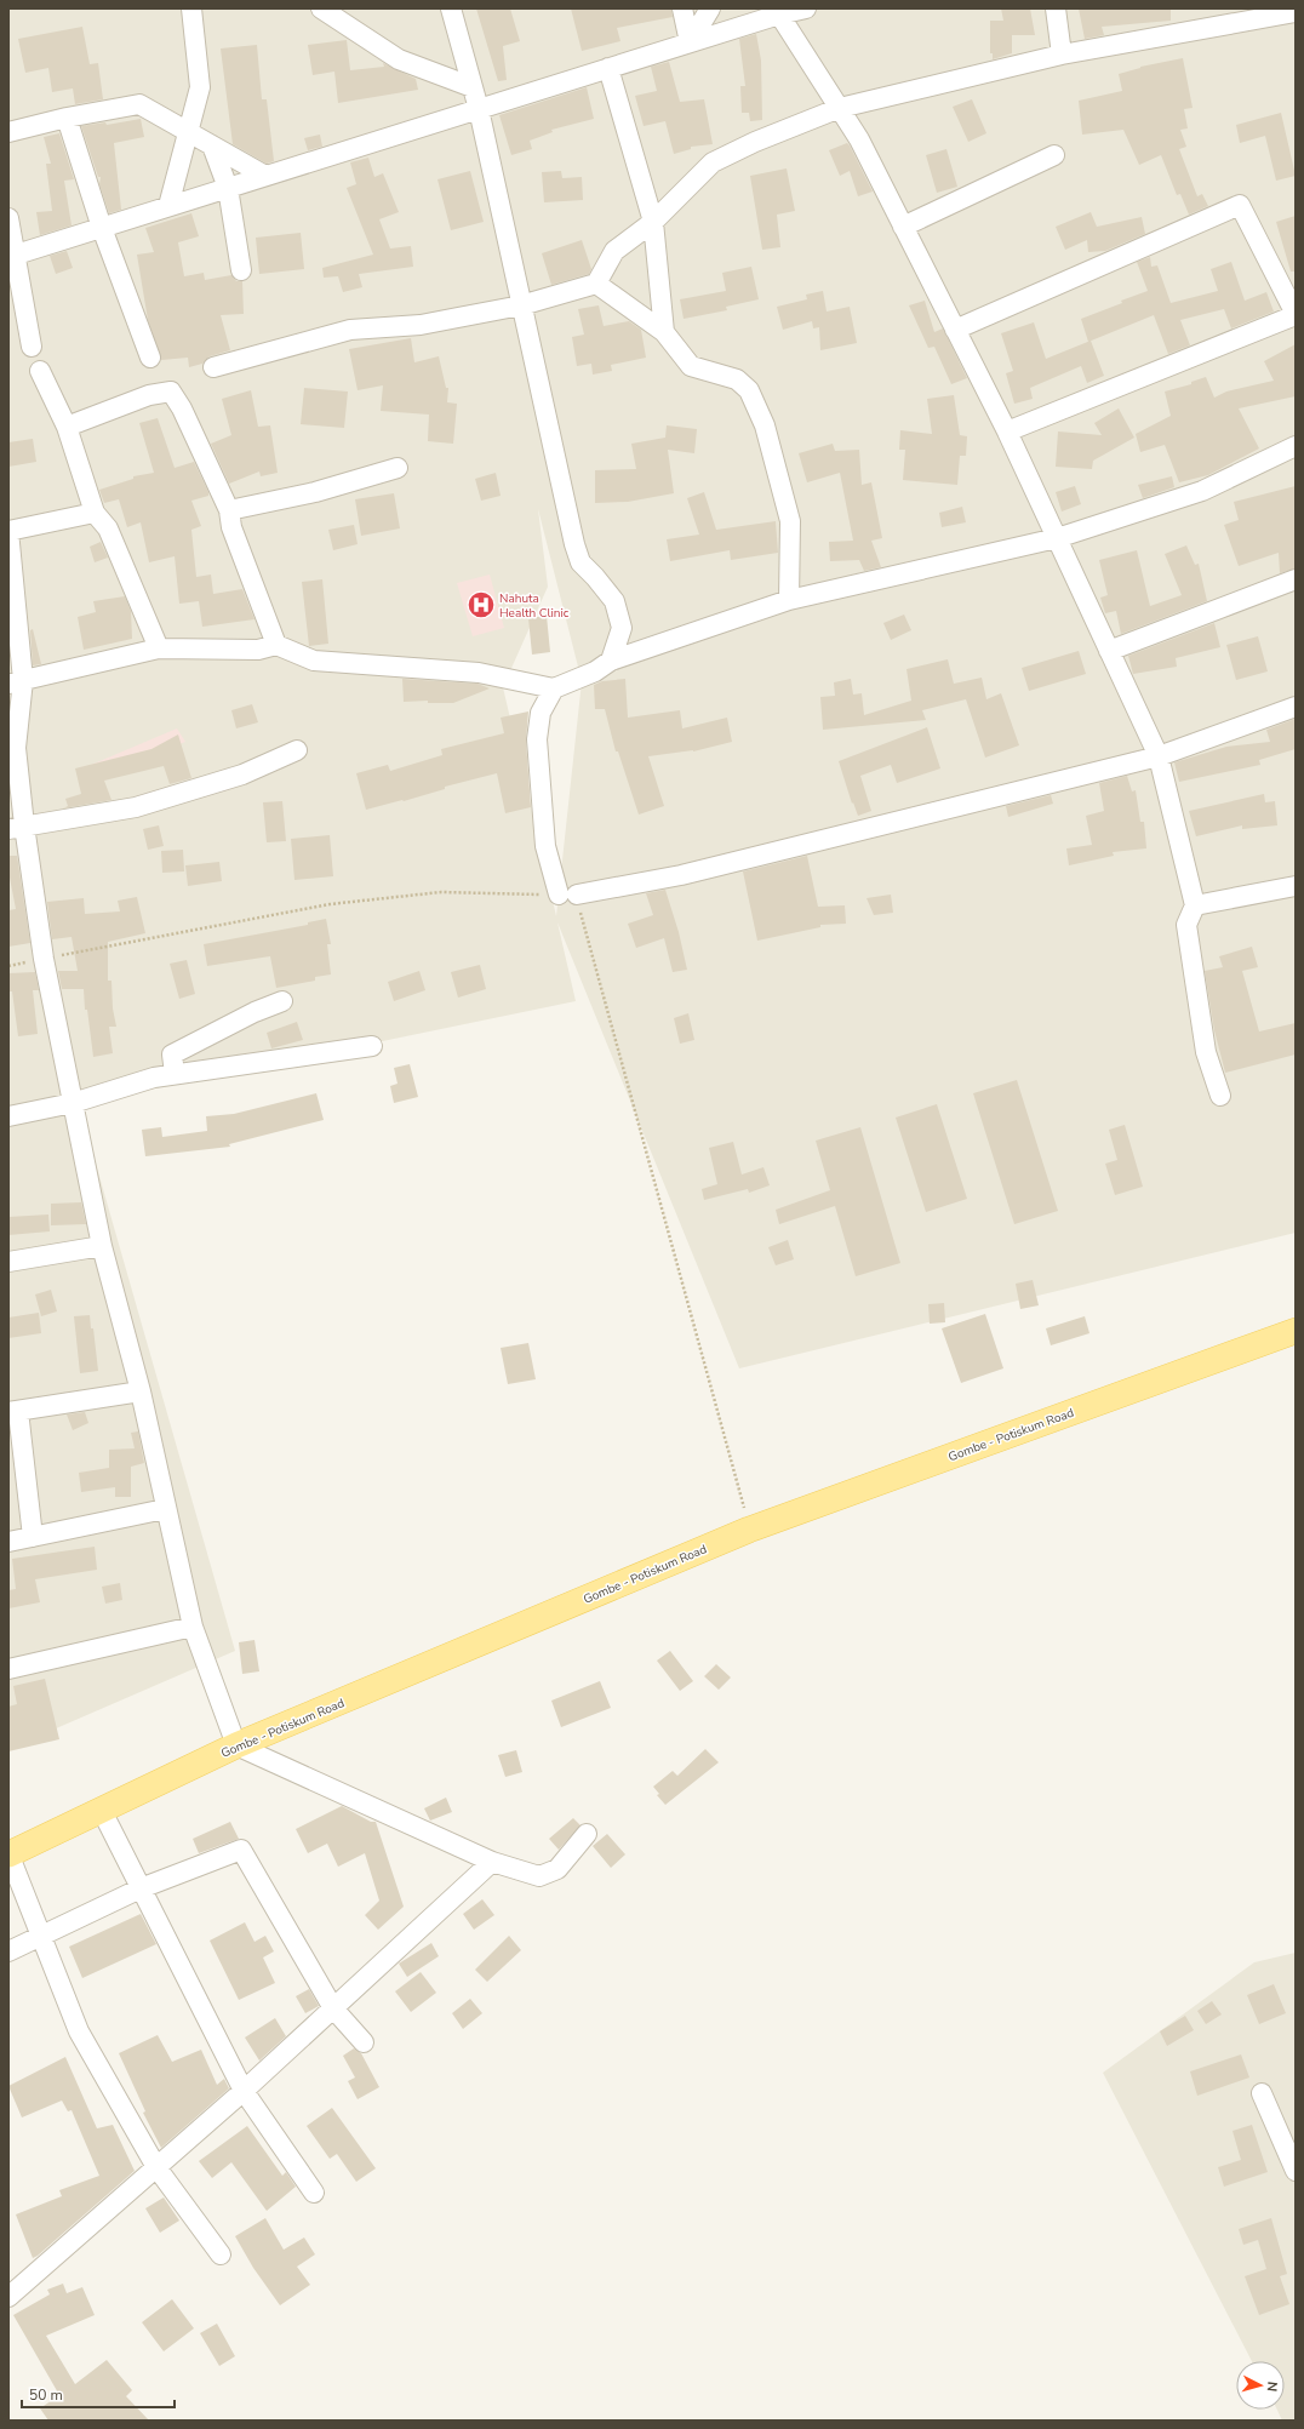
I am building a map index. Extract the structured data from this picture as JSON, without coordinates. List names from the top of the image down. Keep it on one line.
{"streets":{"main road":["Gombe - Potiskum Road"]},"places":{"hospital":["Nahuta Health Clinic"]},"scale_bar":"50 m","north":"right"}
